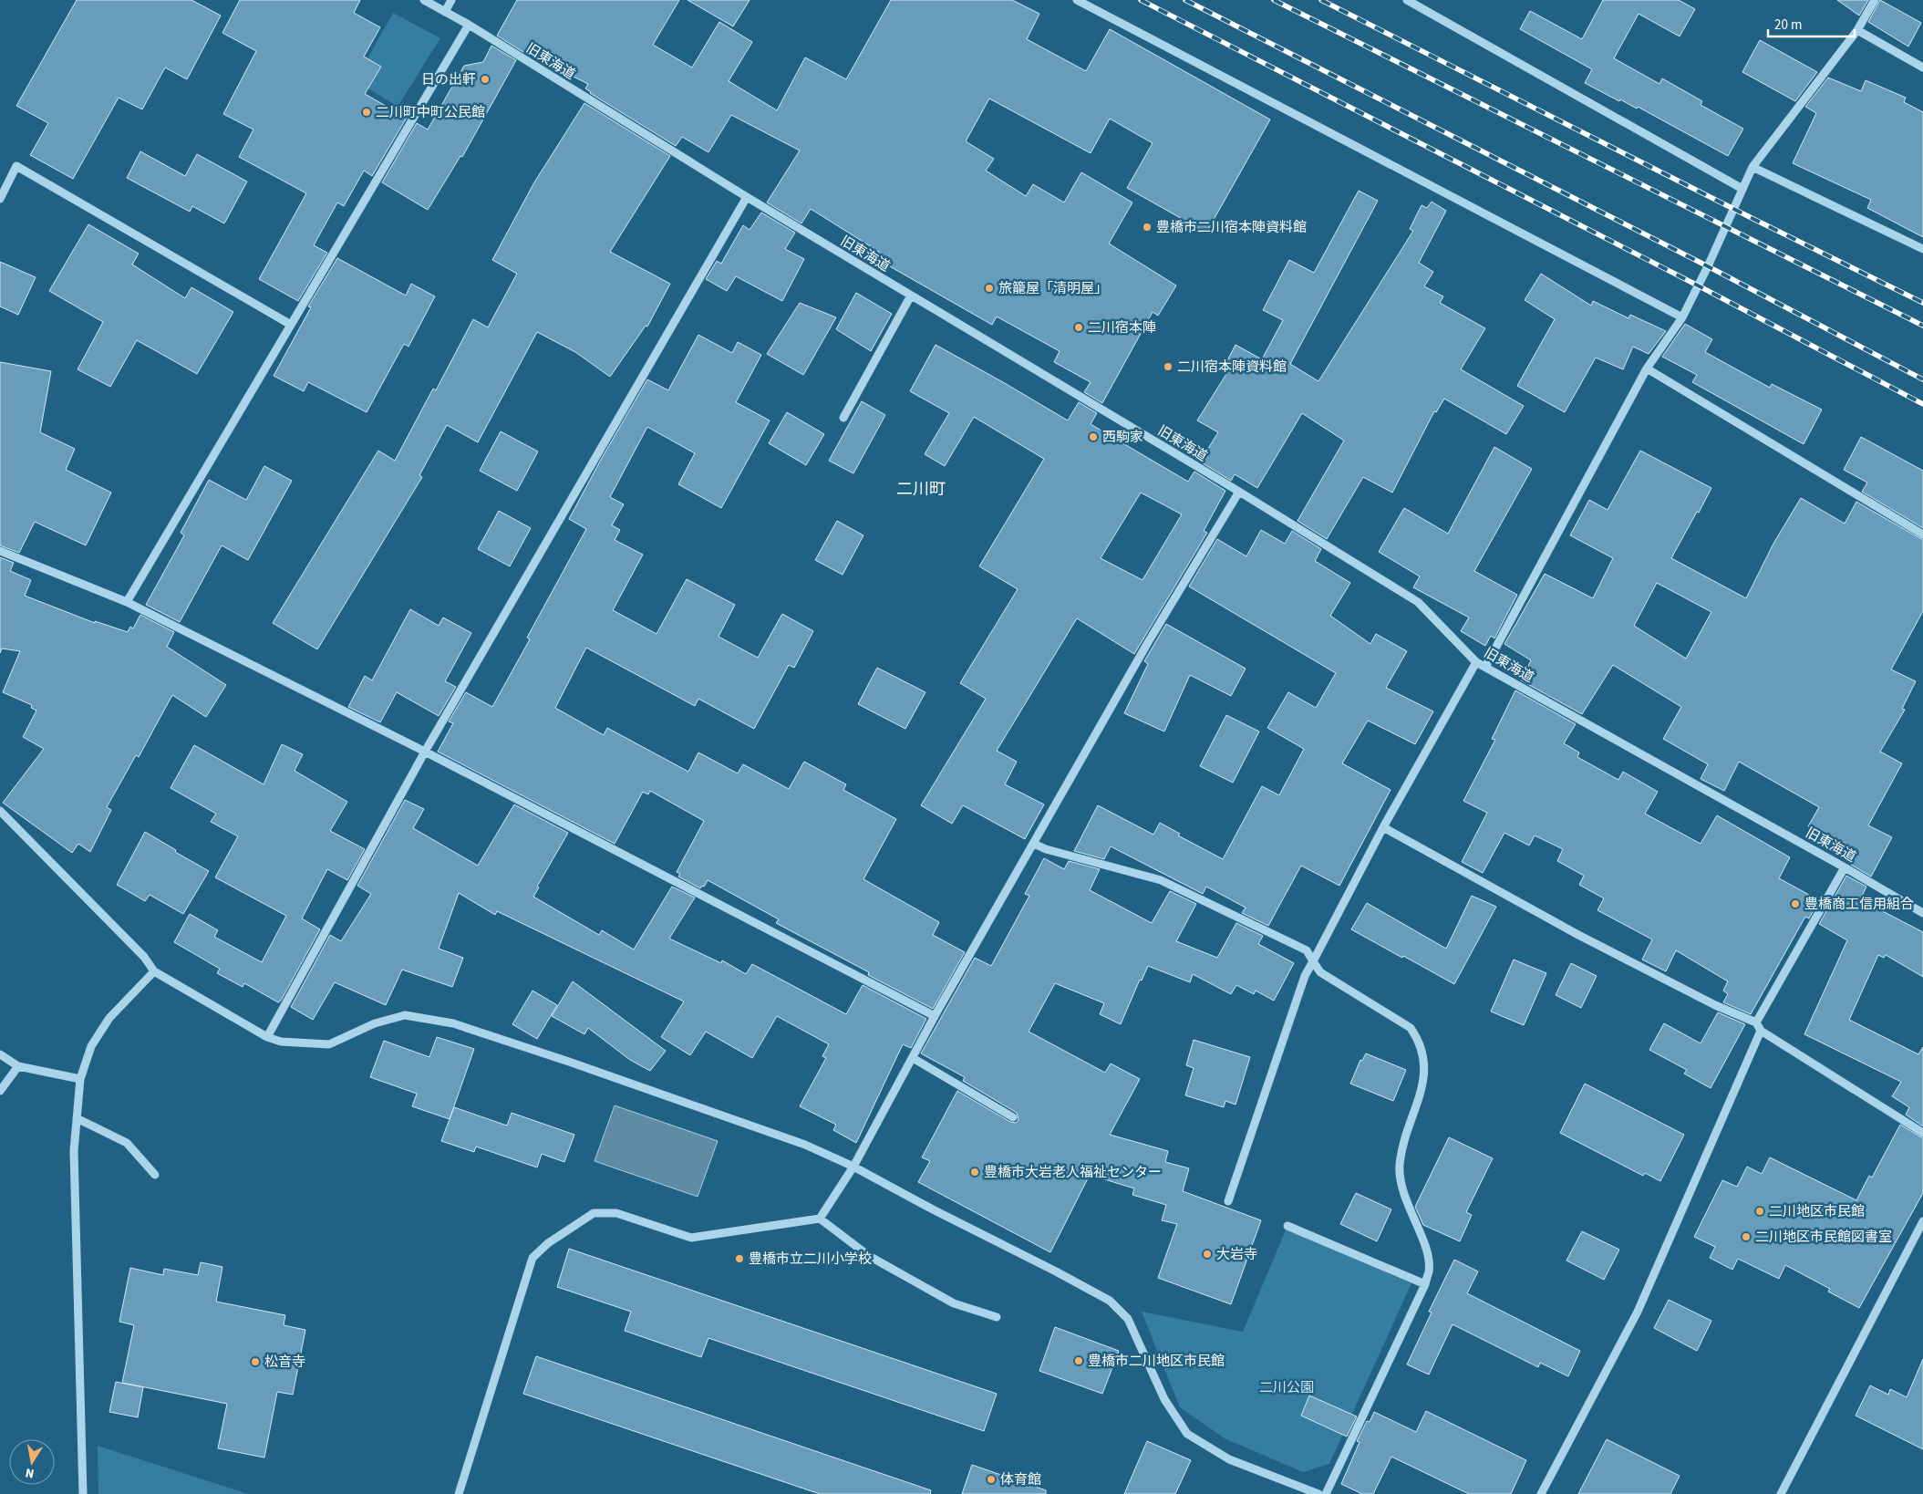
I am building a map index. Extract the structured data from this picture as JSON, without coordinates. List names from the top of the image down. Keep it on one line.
{"streets":{"street":["旧東海道"]},"districts":["二川町"],"parks":["二川公園"],"places":["日の出軒","二川町中町公民館","豊橋市二川宿本陣資料館","旅籠屋「清明屋」","二川宿本陣","二川宿本陣資料館","西駒家","豊橋商工信用組合","豊橋市大岩老人福祉センター","二川地区市民館","二川地区市民館図書室","大岩寺","豊橋市立二川小学校","豊橋市二川地区市民館","松音寺","体育館"],"scale_bar":"20 m","north":"bottom"}
